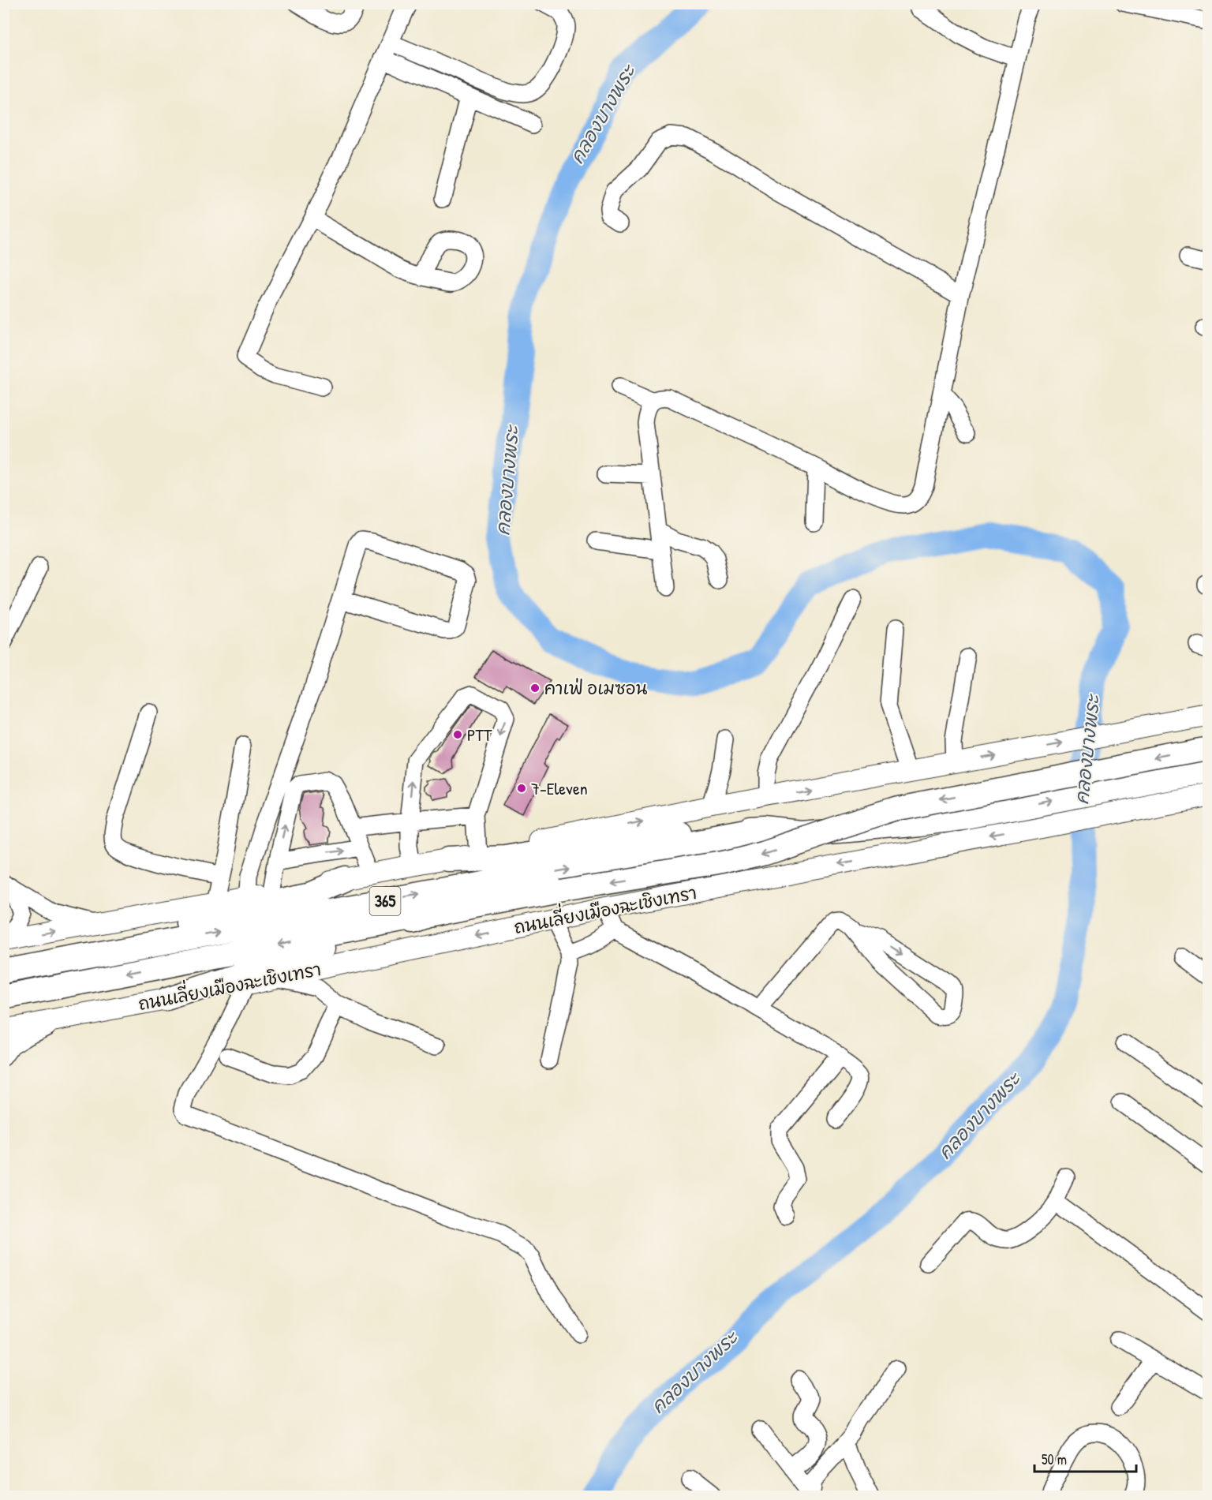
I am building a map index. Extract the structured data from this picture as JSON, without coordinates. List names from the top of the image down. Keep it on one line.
{"streets":{"highway":["365","ถนนเลี่ยงเมืองฉะเชิงเทรา"]},"water":["คลองบางพระ"],"places":["คาเฟ่ อเมซอน","PTT","7-Eleven"],"scale_bar":"50 m"}
